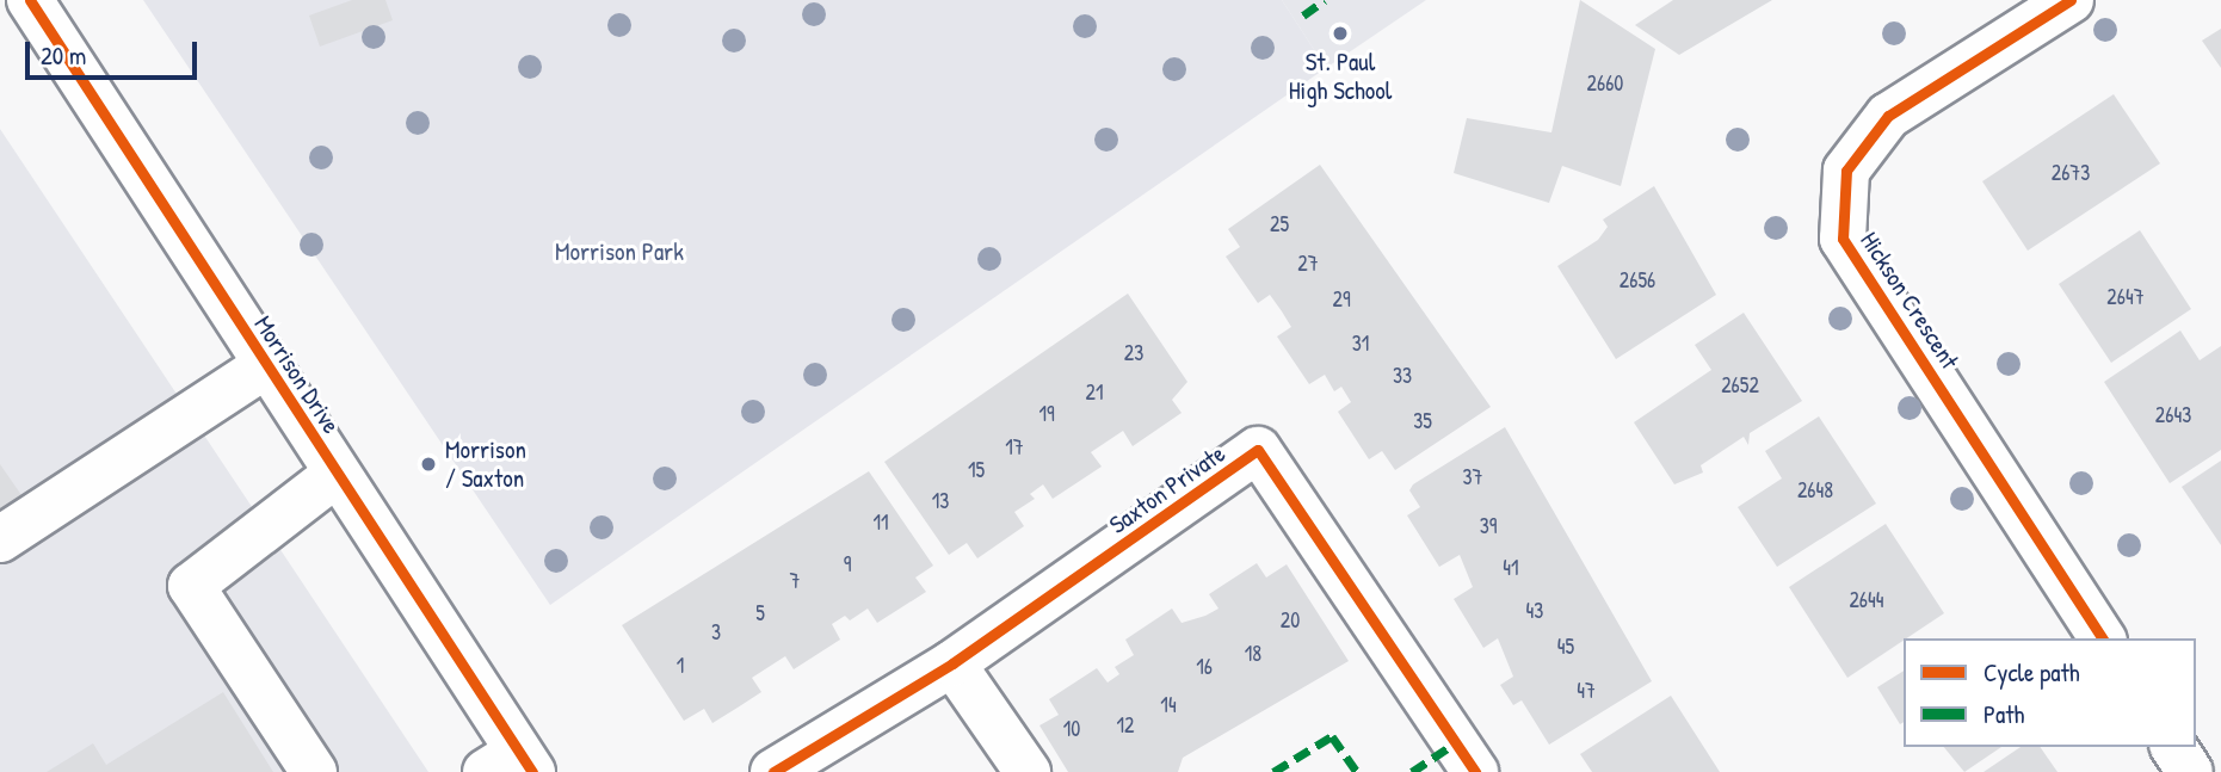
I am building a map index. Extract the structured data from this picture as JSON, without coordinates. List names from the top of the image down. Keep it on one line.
{"streets":{"street":["Hickson Crescent","Morrison Drive","Saxton Private"]},"parks":["Morrison Park"],"places":["St. Paul High School","Morrison / Saxton"],"house_numbers":["2660","2673","25","27","2656","2647","29","31","23","33","2652","21","19","2643","35","17","15","37","2648","13","11","39","9","41","7","2644","43","5","20","3","45","18","1","16","47","14","12","10"],"legend":["Cycle path","Path"],"scale_bar":"20 m"}
